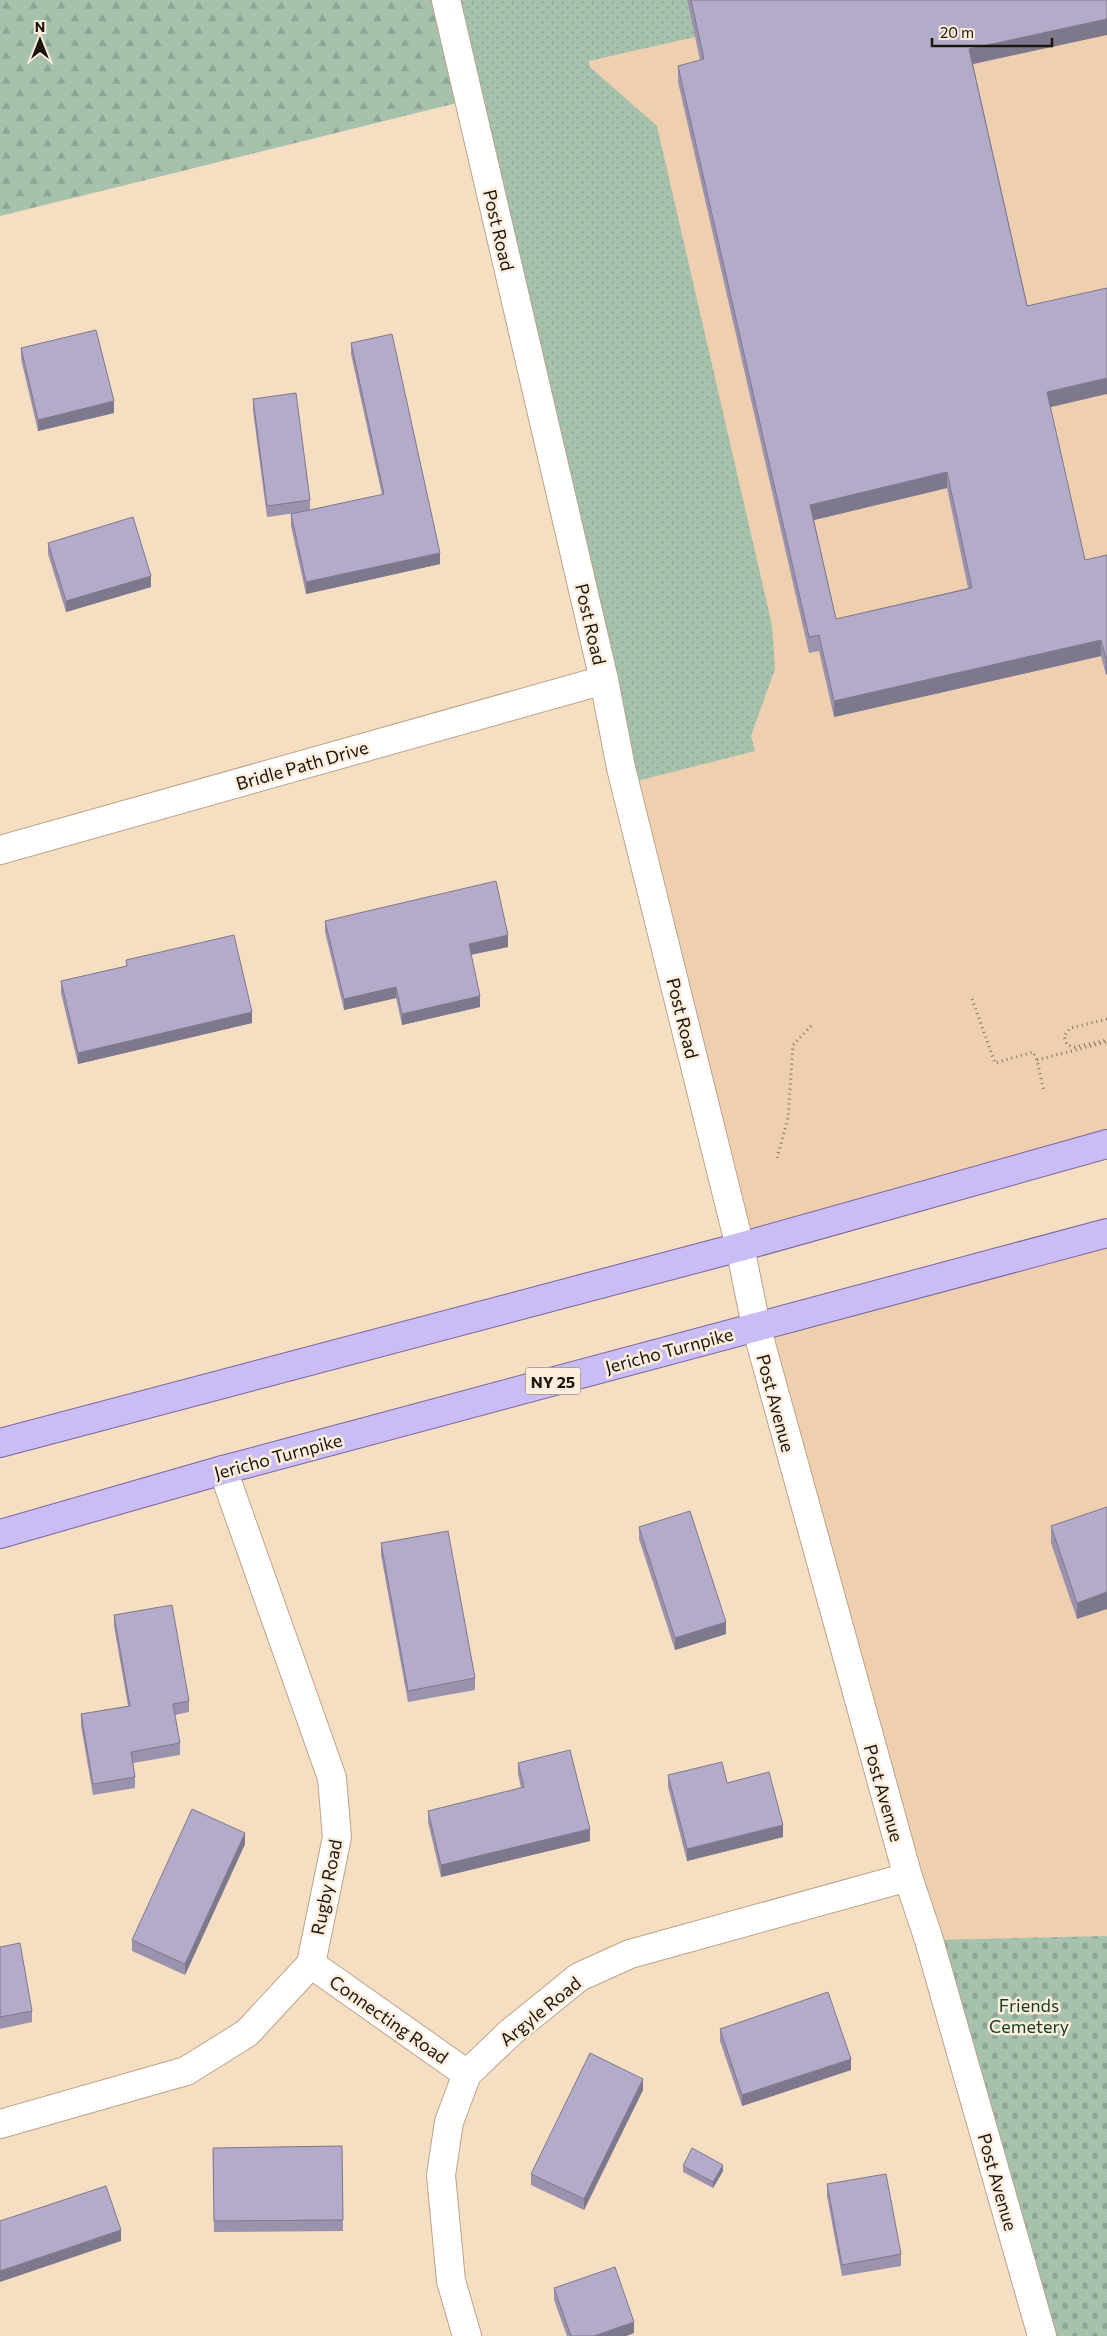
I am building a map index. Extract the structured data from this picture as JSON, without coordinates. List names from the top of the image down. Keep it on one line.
{"streets":{"main road":["Jericho Turnpike","NY 25"],"street":["Post Road","Bridle Path Drive","Post Avenue","Rugby Road","Argyle Road","Connecting Road"]},"crossings":[["Post Road","Bridle Path Drive"],["Post Road","Post Avenue"],["Jericho Turnpike","Post Avenue"],["Jericho Turnpike","Rugby Road"],["Post Avenue","Argyle Road"],["Rugby Road","Connecting Road"],["Argyle Road","Connecting Road"]],"parks":["Friends Cemetery"],"scale_bar":"20 m","north":"top"}
